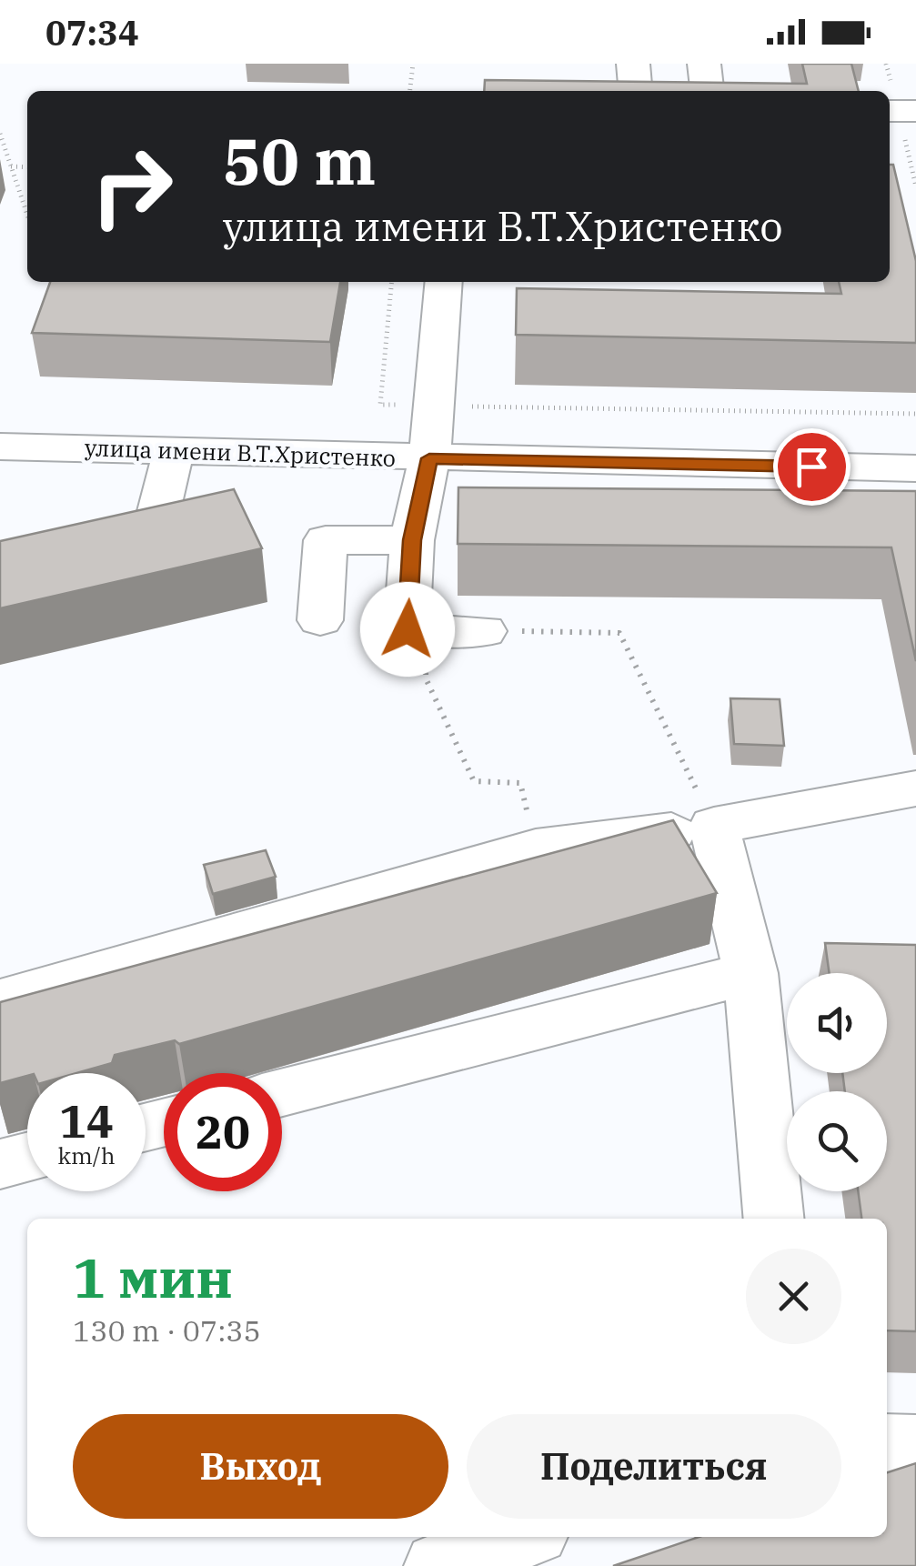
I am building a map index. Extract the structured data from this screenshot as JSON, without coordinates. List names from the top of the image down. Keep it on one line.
{"streets":{"street":["улица имени В.Т.Христенко"]},"page":{"status":"07:34","turn":["50 m","улица имени В.Т.Христенко"],"speed":"14 km/h","limit":"20","heading":["1 мин","130 m · 07:35"],"buttons":["Выход","Поделиться"]}}
